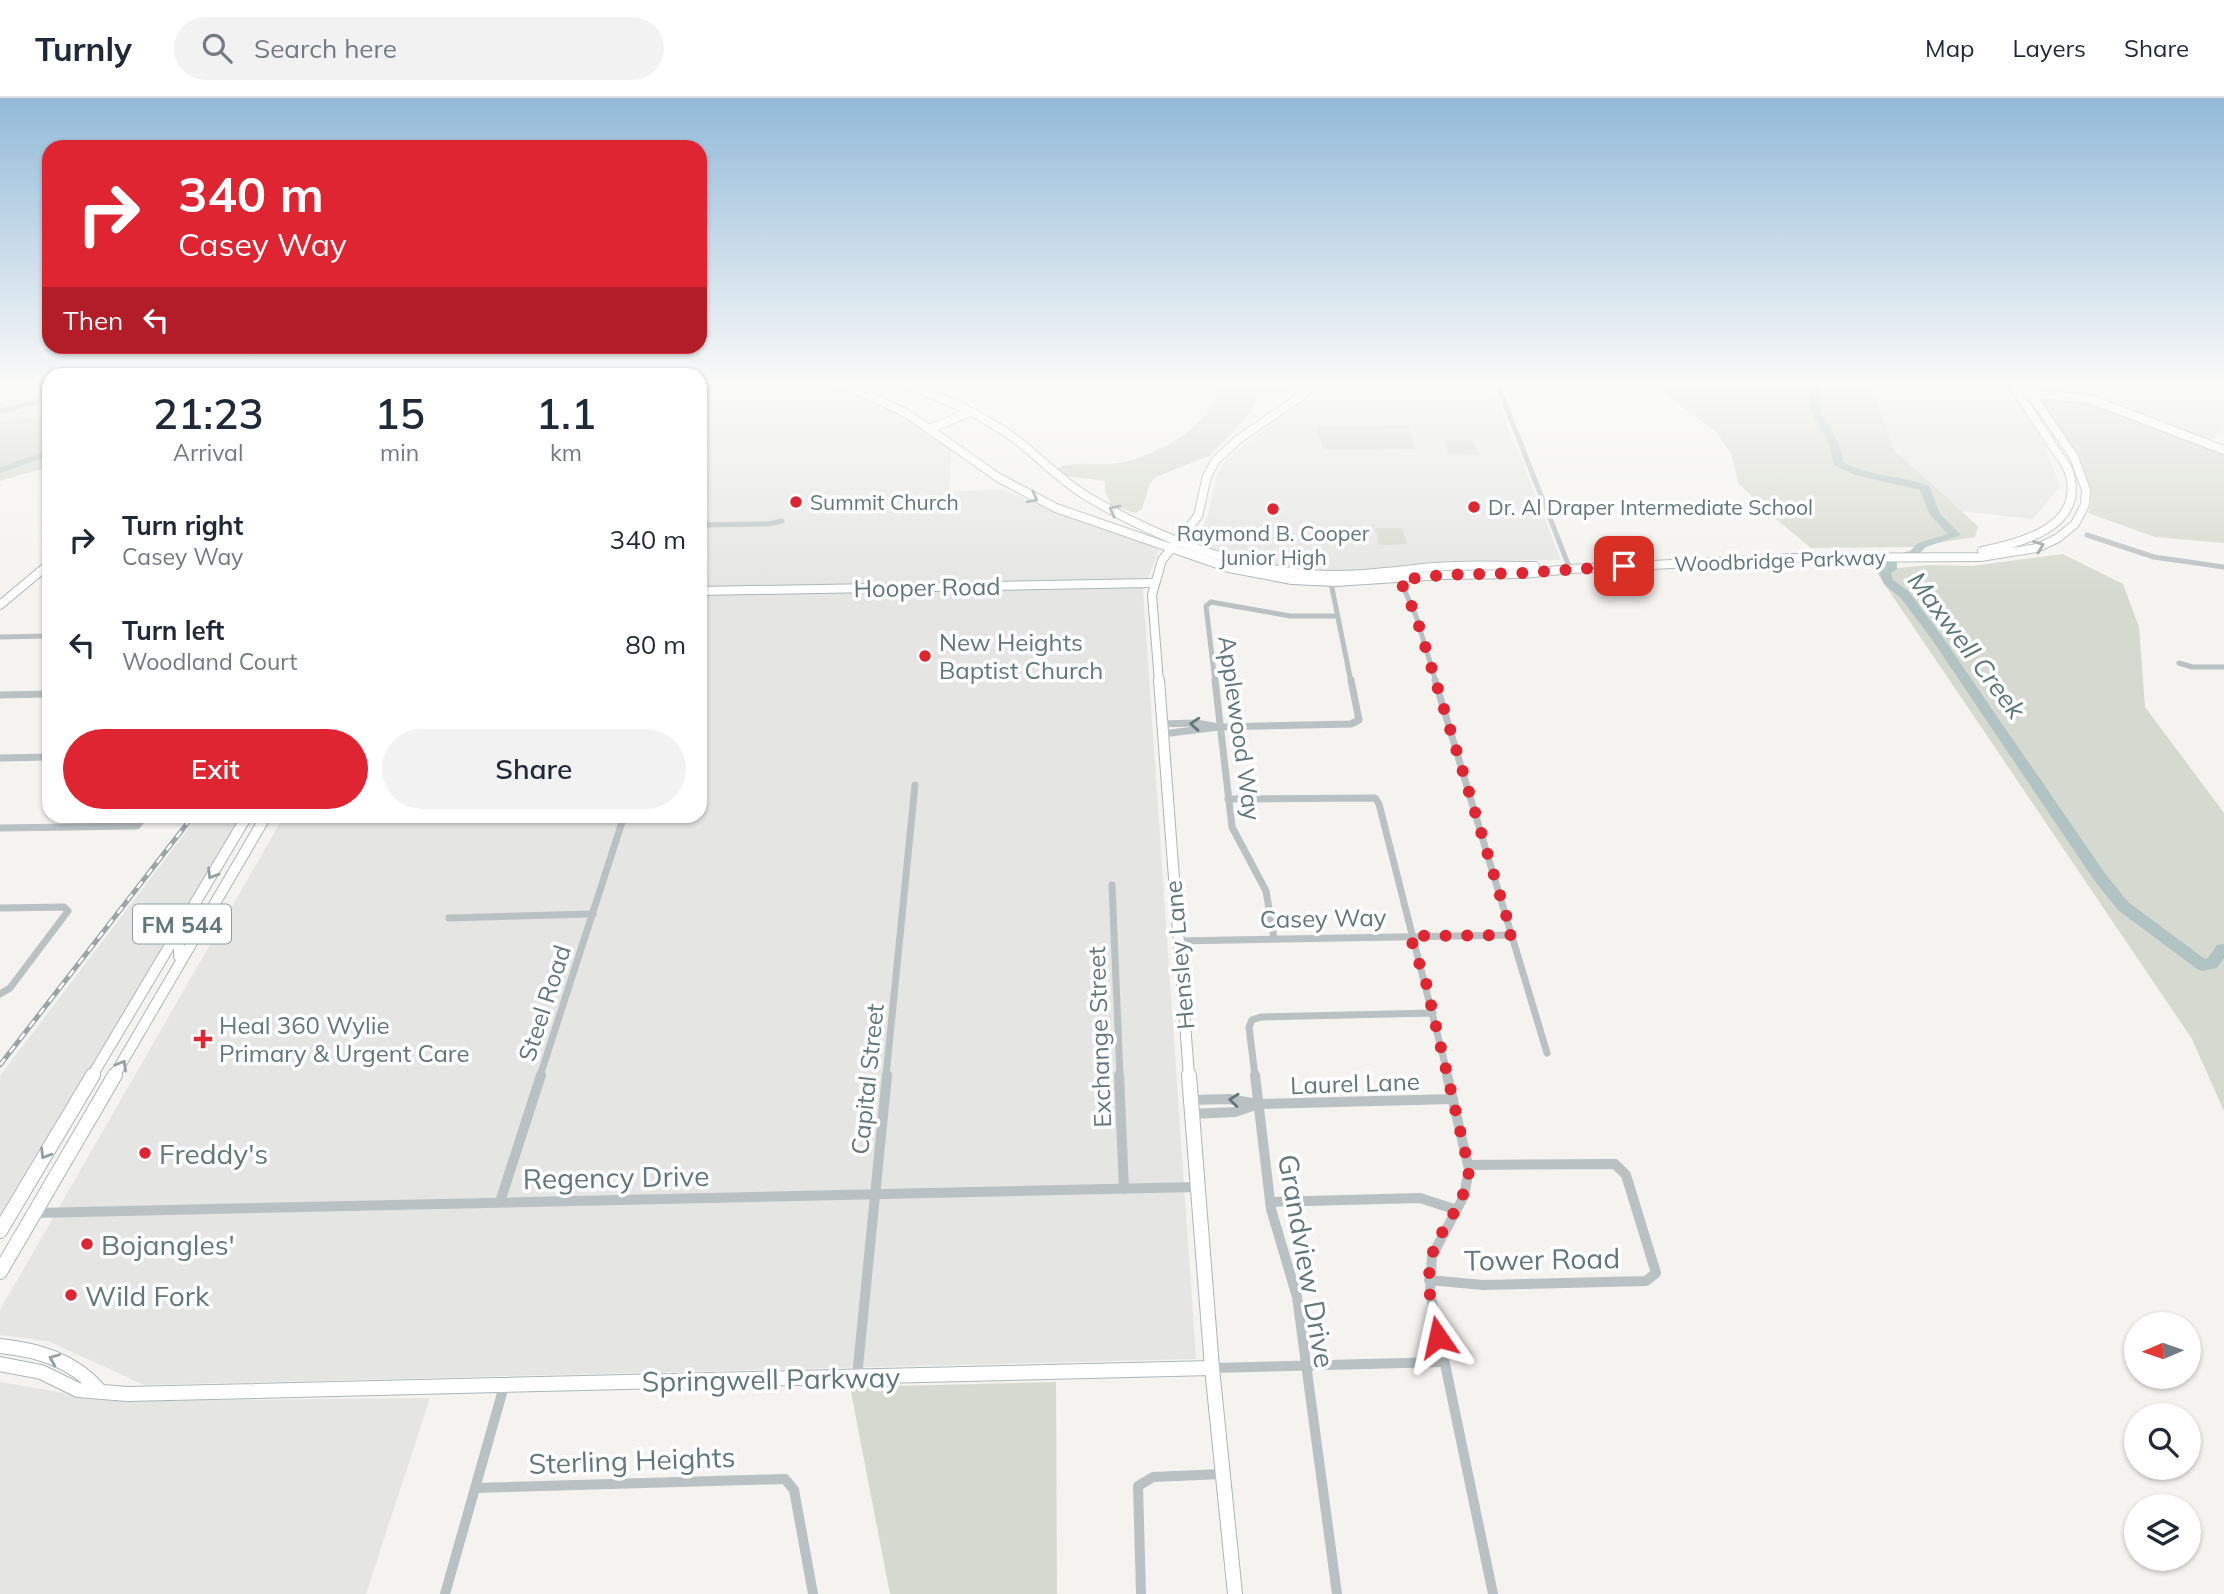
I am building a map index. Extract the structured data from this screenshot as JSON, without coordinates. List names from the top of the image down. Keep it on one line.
{"streets":{"main road":["Woodbridge Parkway","Hooper Road","FM 544","Hensley Lane","Springwell Parkway"],"street":["Applewood Way","Casey Way","Steel Road","Exchange Street","Capital Street","Laurel Lane","Regency Drive","Tower Road","Grandview Drive","Sterling Heights"]},"crossings":[["Woodbridge Parkway","Hensley Lane"],["Hooper Road","Hensley Lane"],["Applewood Way","Casey Way"],["Casey Way","Hensley Lane"],["FM 544","Regency Drive"],["Hensley Lane","Laurel Lane"],["Hensley Lane","Regency Drive"],["Hensley Lane","Springwell Parkway"],["Steel Road","Regency Drive"],["Exchange Street","Regency Drive"],["Capital Street","Regency Drive"],["Capital Street","Springwell Parkway"],["Laurel Lane","Grandview Drive"],["Grandview Drive","Springwell Parkway"]],"water":["Maxwell Creek"],"places":{"other":["Summit Church","Dr. Al Draper Intermediate School","Raymond B. Cooper Junior High","New Heights Baptist Church","Freddy's","Bojangles'","Wild Fork"],"health":["Heal 360 Wylie Primary & Urgent Care"]},"north":"left","page":{"header":"Turnly","search":"Search here","nav":["Map","Layers","Share"],"turn":["340 m","Casey Way"],"then":"Then","eta":["21:23","Arrival","15","min","1.1","km"],"list":[{"name":"Turn right","note":"Casey Way","value":"340 m"},{"name":"Turn left","note":"Woodland Court","value":"80 m"}],"buttons":["Exit","Share"]}}
